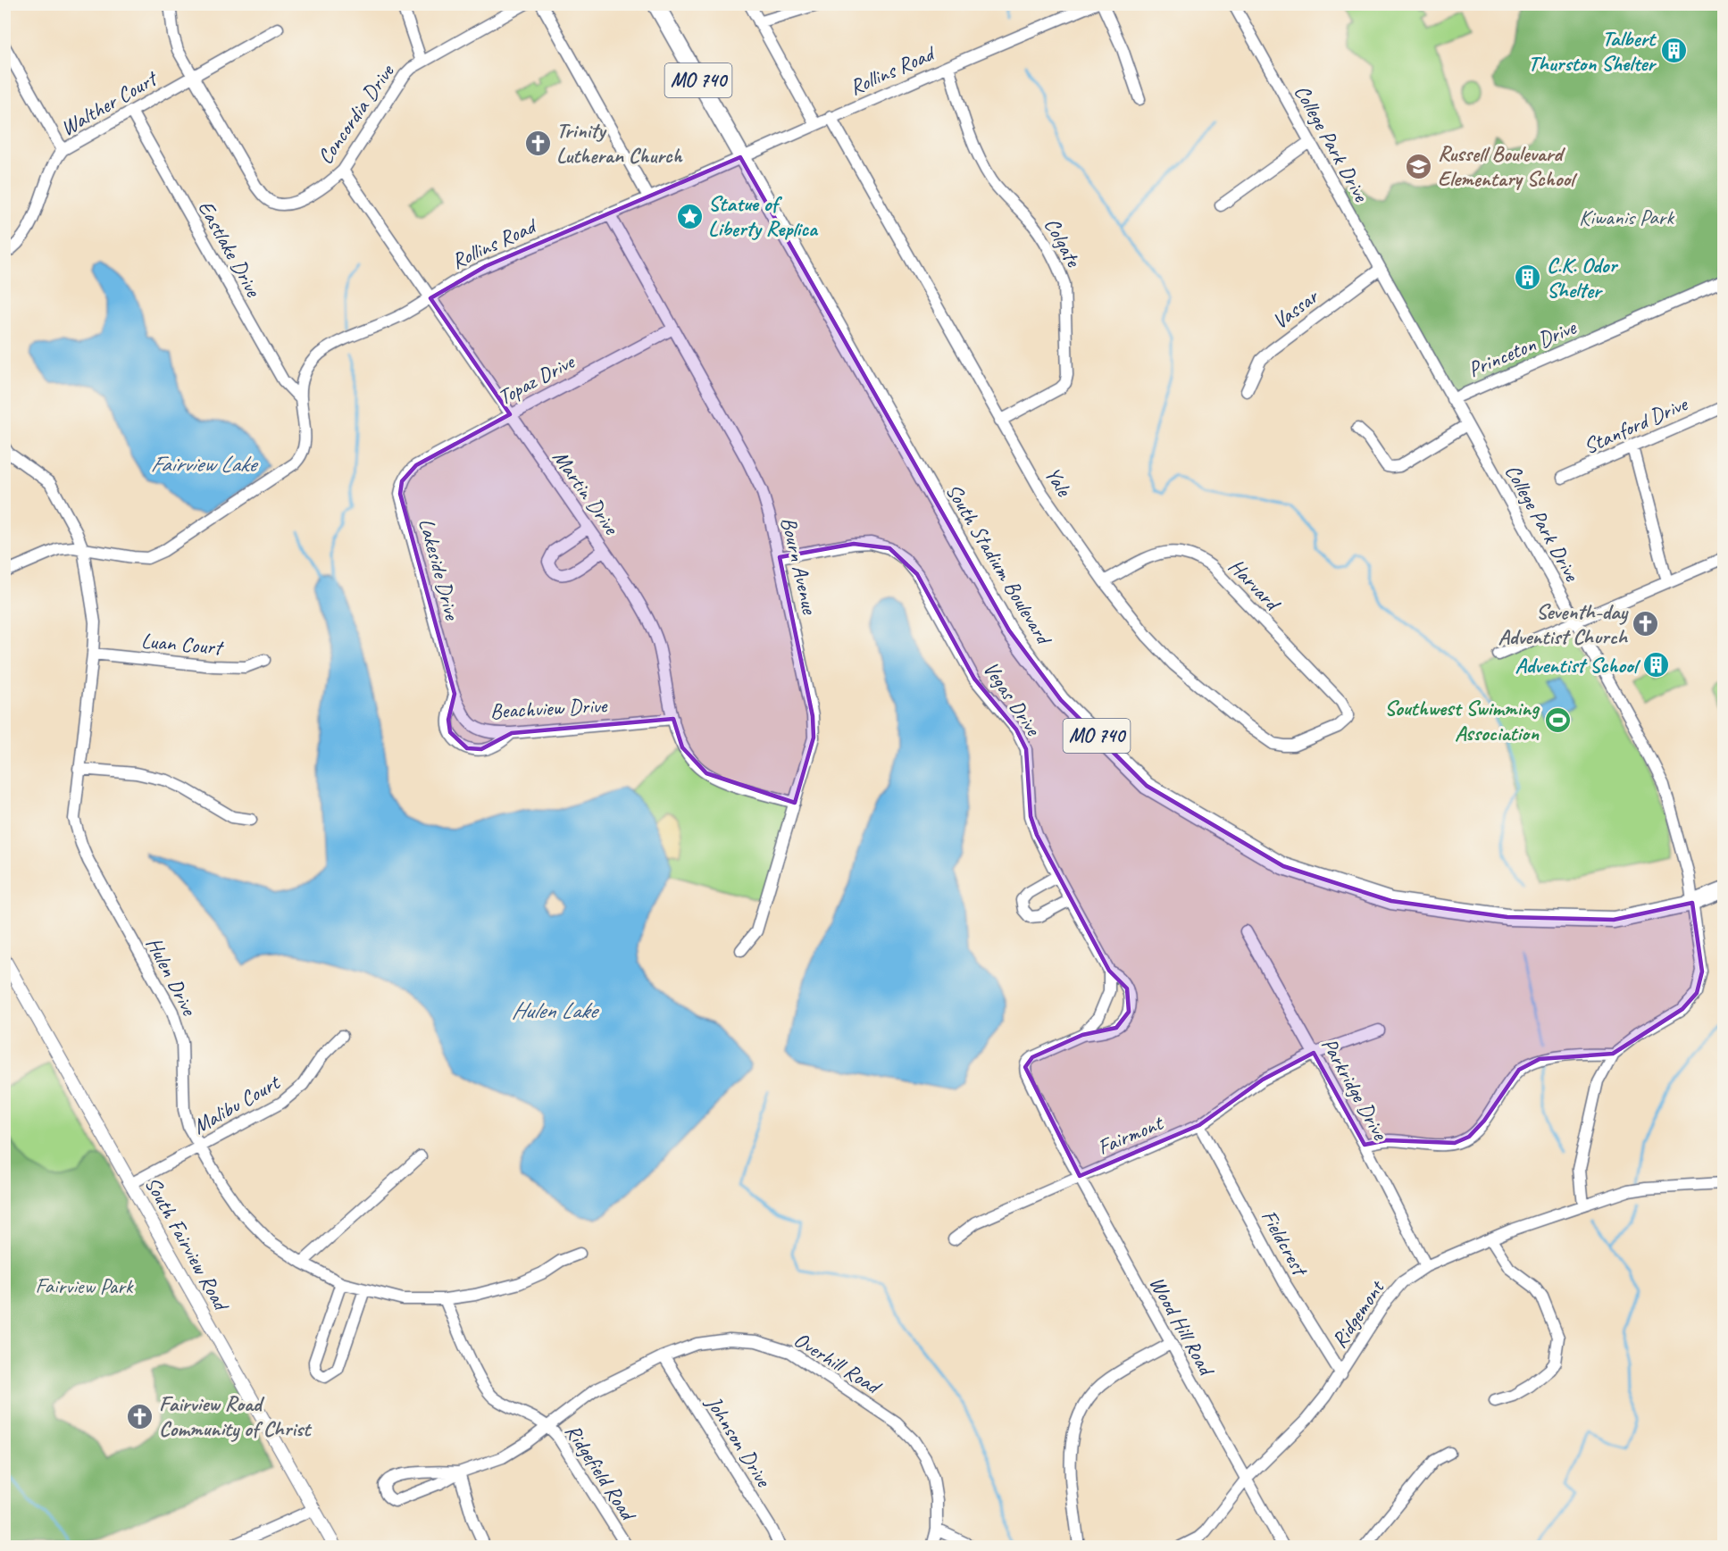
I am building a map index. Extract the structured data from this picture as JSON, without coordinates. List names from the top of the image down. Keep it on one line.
{"streets":{"main road":["MO 740","South Stadium Boulevard"],"street":["Rollins Road","Walther Court","Concordia Drive","College Park Drive","Colgate","Eastlake Drive","Vassar","Princeton Drive","Topaz Drive","Stanford Drive","Yale","Martin Drive","Bourn Avenue","Lakeside Drive","Harvard","Luan Court","Vegas Drive","Beachview Drive","Hulen Drive","Parkridge Drive","Malibu Court","Fairmont","Fieldcrest","South Fairview Road","Ridgemont","Wood Hill Road","Overhill Road","Johnson Drive","Ridgefield Road"]},"crossings":[["Rollins Road","Colgate"],["Rollins Road","Eastlake Drive"],["Rollins Road","Yale"],["Rollins Road","Martin Drive"],["Rollins Road","South Stadium Boulevard"],["Rollins Road","Bourn Avenue"],["Rollins Road","Hulen Drive"],["Walther Court","Concordia Drive"],["Walther Court","Eastlake Drive"],["Concordia Drive","Martin Drive"],["College Park Drive","Vassar"],["College Park Drive","Princeton Drive"],["College Park Drive","South Stadium Boulevard"],["College Park Drive","Ridgemont"],["Colgate","Yale"],["Topaz Drive","Martin Drive"],["Topaz Drive","Bourn Avenue"],["Topaz Drive","Lakeside Drive"],["Yale","Harvard"],["Martin Drive","Bourn Avenue"],["Martin Drive","Beachview Drive"],["Bourn Avenue","Vegas Drive"],["Lakeside Drive","Beachview Drive"],["Luan Court","Hulen Drive"],["Vegas Drive","Wood Hill Road"],["Hulen Drive","Malibu Court"],["Hulen Drive","Ridgefield Road"],["Parkridge Drive","Fairmont"],["Parkridge Drive","Ridgemont"],["Malibu Court","South Fairview Road"],["Fairmont","Fieldcrest"],["Fairmont","Wood Hill Road"],["Fieldcrest","Ridgemont"],["Ridgemont","Wood Hill Road"],["Overhill Road","Johnson Drive"],["Overhill Road","Ridgefield Road"]],"water":["Fairview Lake","Hulen Lake"],"parks":["Kiwanis Park","Fairview Park"],"places":{"building":["Talbert Thurston Shelter","C.K. Odor Shelter","Adventist School"],"church":["Trinity Lutheran Church","Seventh-day Adventist Church","Fairview Road Community of Christ"],"school or university":["Russell Boulevard Elementary School"],"place":["Statue of Liberty Replica"],"sports":["Southwest Swimming Association"]}}
